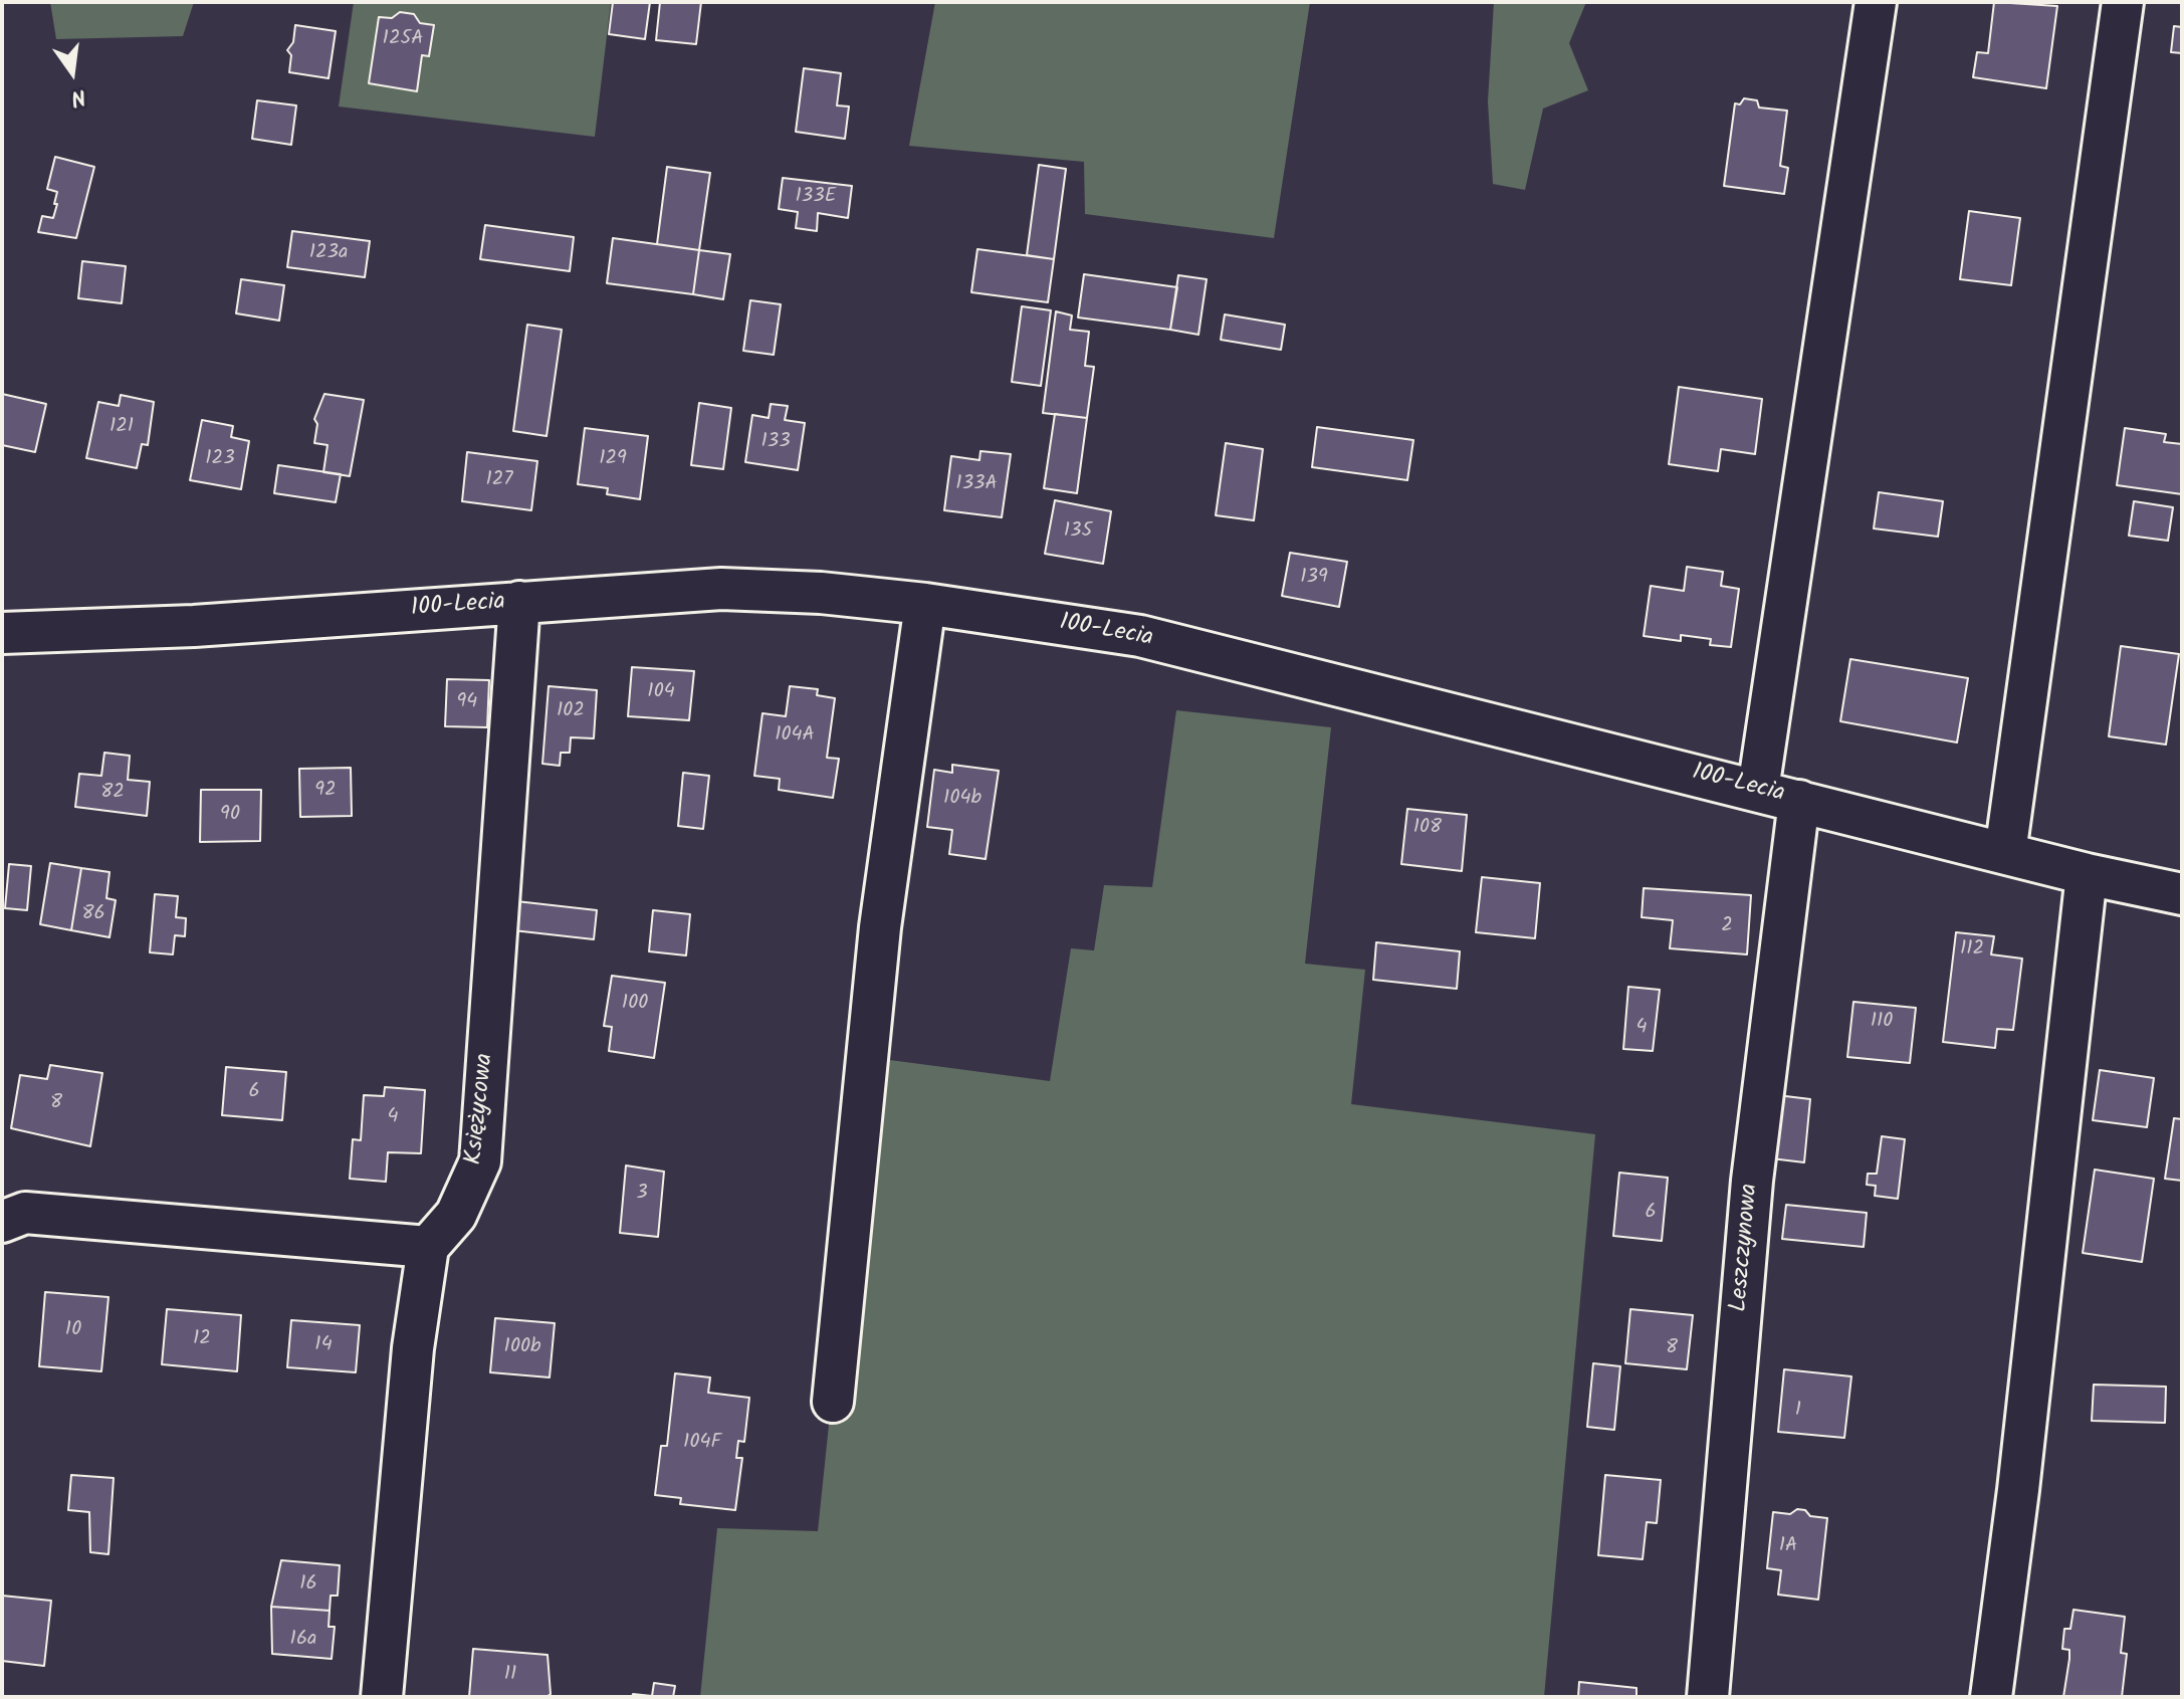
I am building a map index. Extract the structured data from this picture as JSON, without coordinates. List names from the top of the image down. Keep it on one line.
{"streets":{"street":["100-Lecia","Księżycowa","Leszczynowa"]},"crossings":[["100-Lecia","Księżycowa"],["100-Lecia","Leszczynowa"]],"house_numbers":["125A","133E","123a","121","133","123","129","127","133A","135","139","104","94","102","104A","92","82","104b","90","108","86","2","112","100","110","4","6","8","4","3","6","10","12","14","100b","8","1","104F","1A","16","16a","11"],"north":"bottom"}
